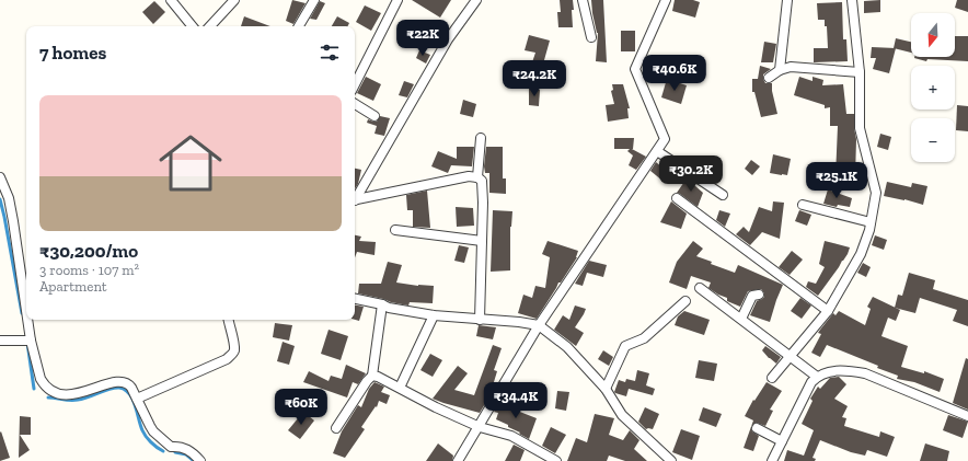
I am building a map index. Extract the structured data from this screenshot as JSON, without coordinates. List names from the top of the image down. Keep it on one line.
{"north":"bottom","page":{"map_buttons":["+","−"],"price":["₹22K","₹40.6K","₹24.2K","₹30.2K","₹25.1K","₹34.4K","₹60K"],"heading":"7 homes","list":[{"name":"₹30,200/mo","note":"3 rooms · 107 m² · Apartment"}]}}
